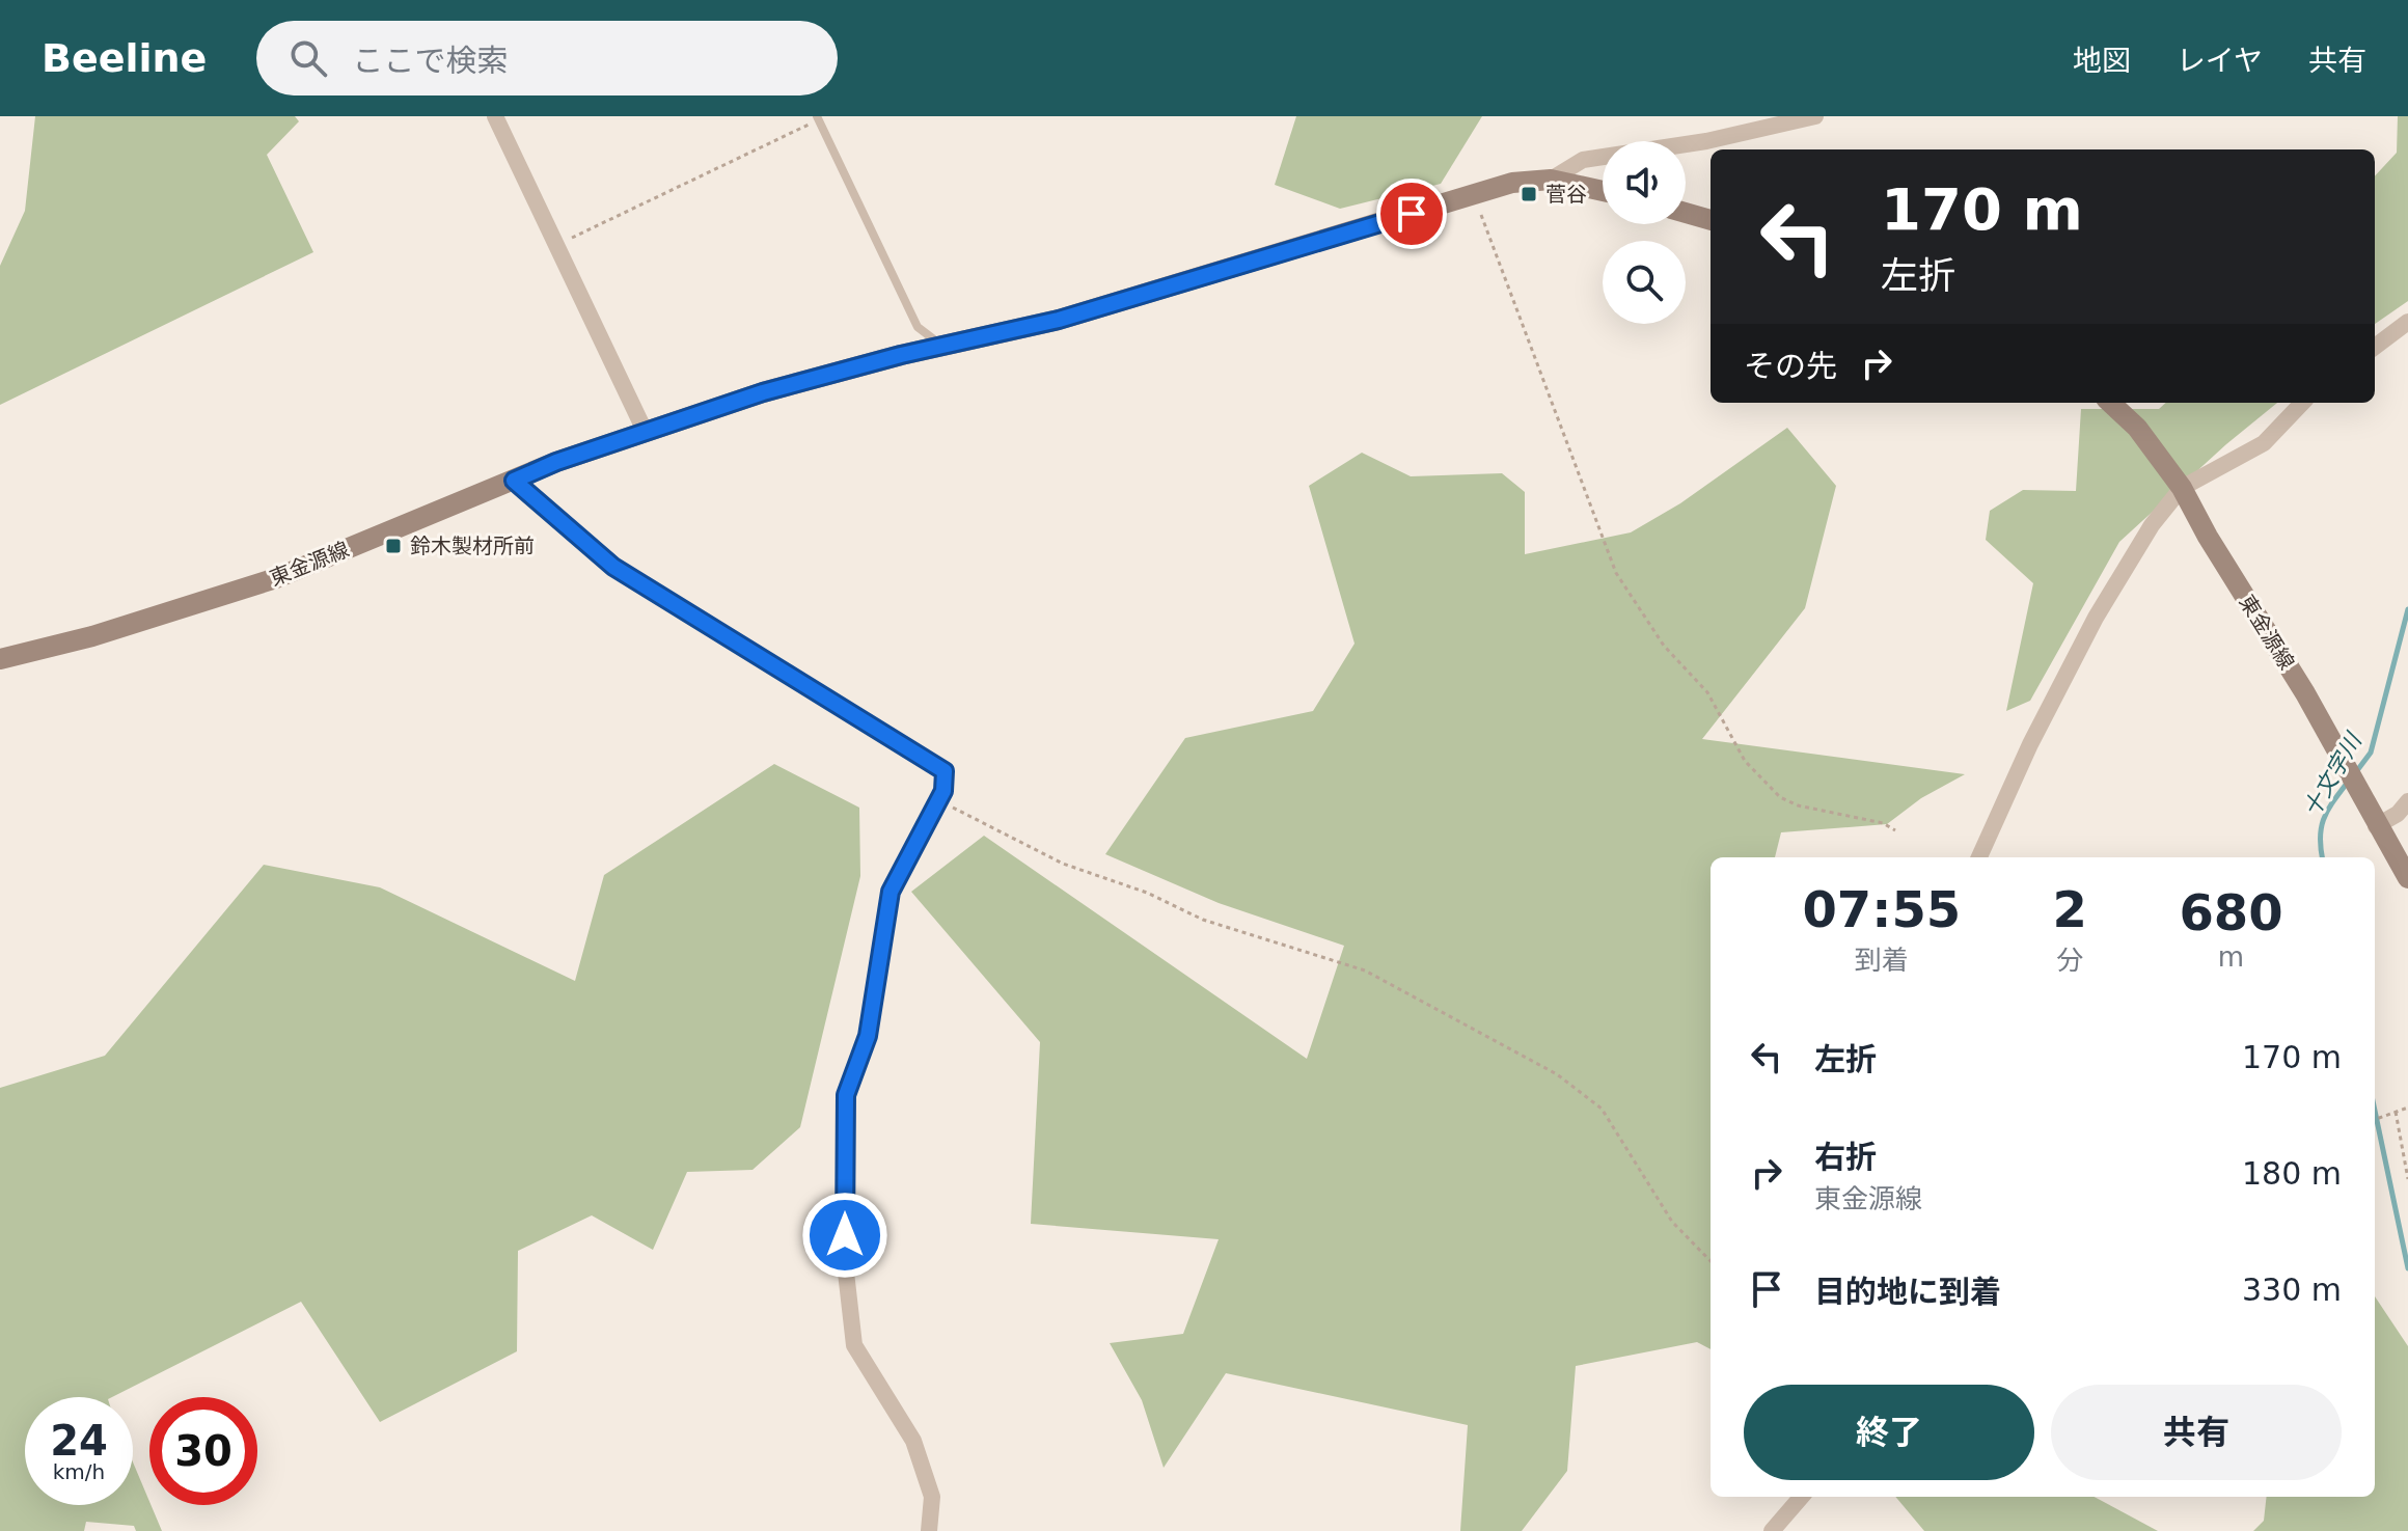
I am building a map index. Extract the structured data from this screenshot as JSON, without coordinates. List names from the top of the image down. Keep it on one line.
{"streets":{"main road":["東金源線"]},"water":["十文字川"],"places":{"transit":["菅谷","鈴木製材所前"]},"page":{"header":"Beeline","search":"ここで検索","nav":["地図","レイヤ","共有"],"turn":["170 m","左折"],"then":"その先","eta":["07:55","到着","2","分","680","m"],"list":[{"name":"左折","value":"170 m"},{"name":"右折","note":"東金源線","value":"180 m"},{"name":"目的地に到着","value":"330 m"}],"buttons":["終了","共有"],"speed":"24 km/h","limit":"30"}}
